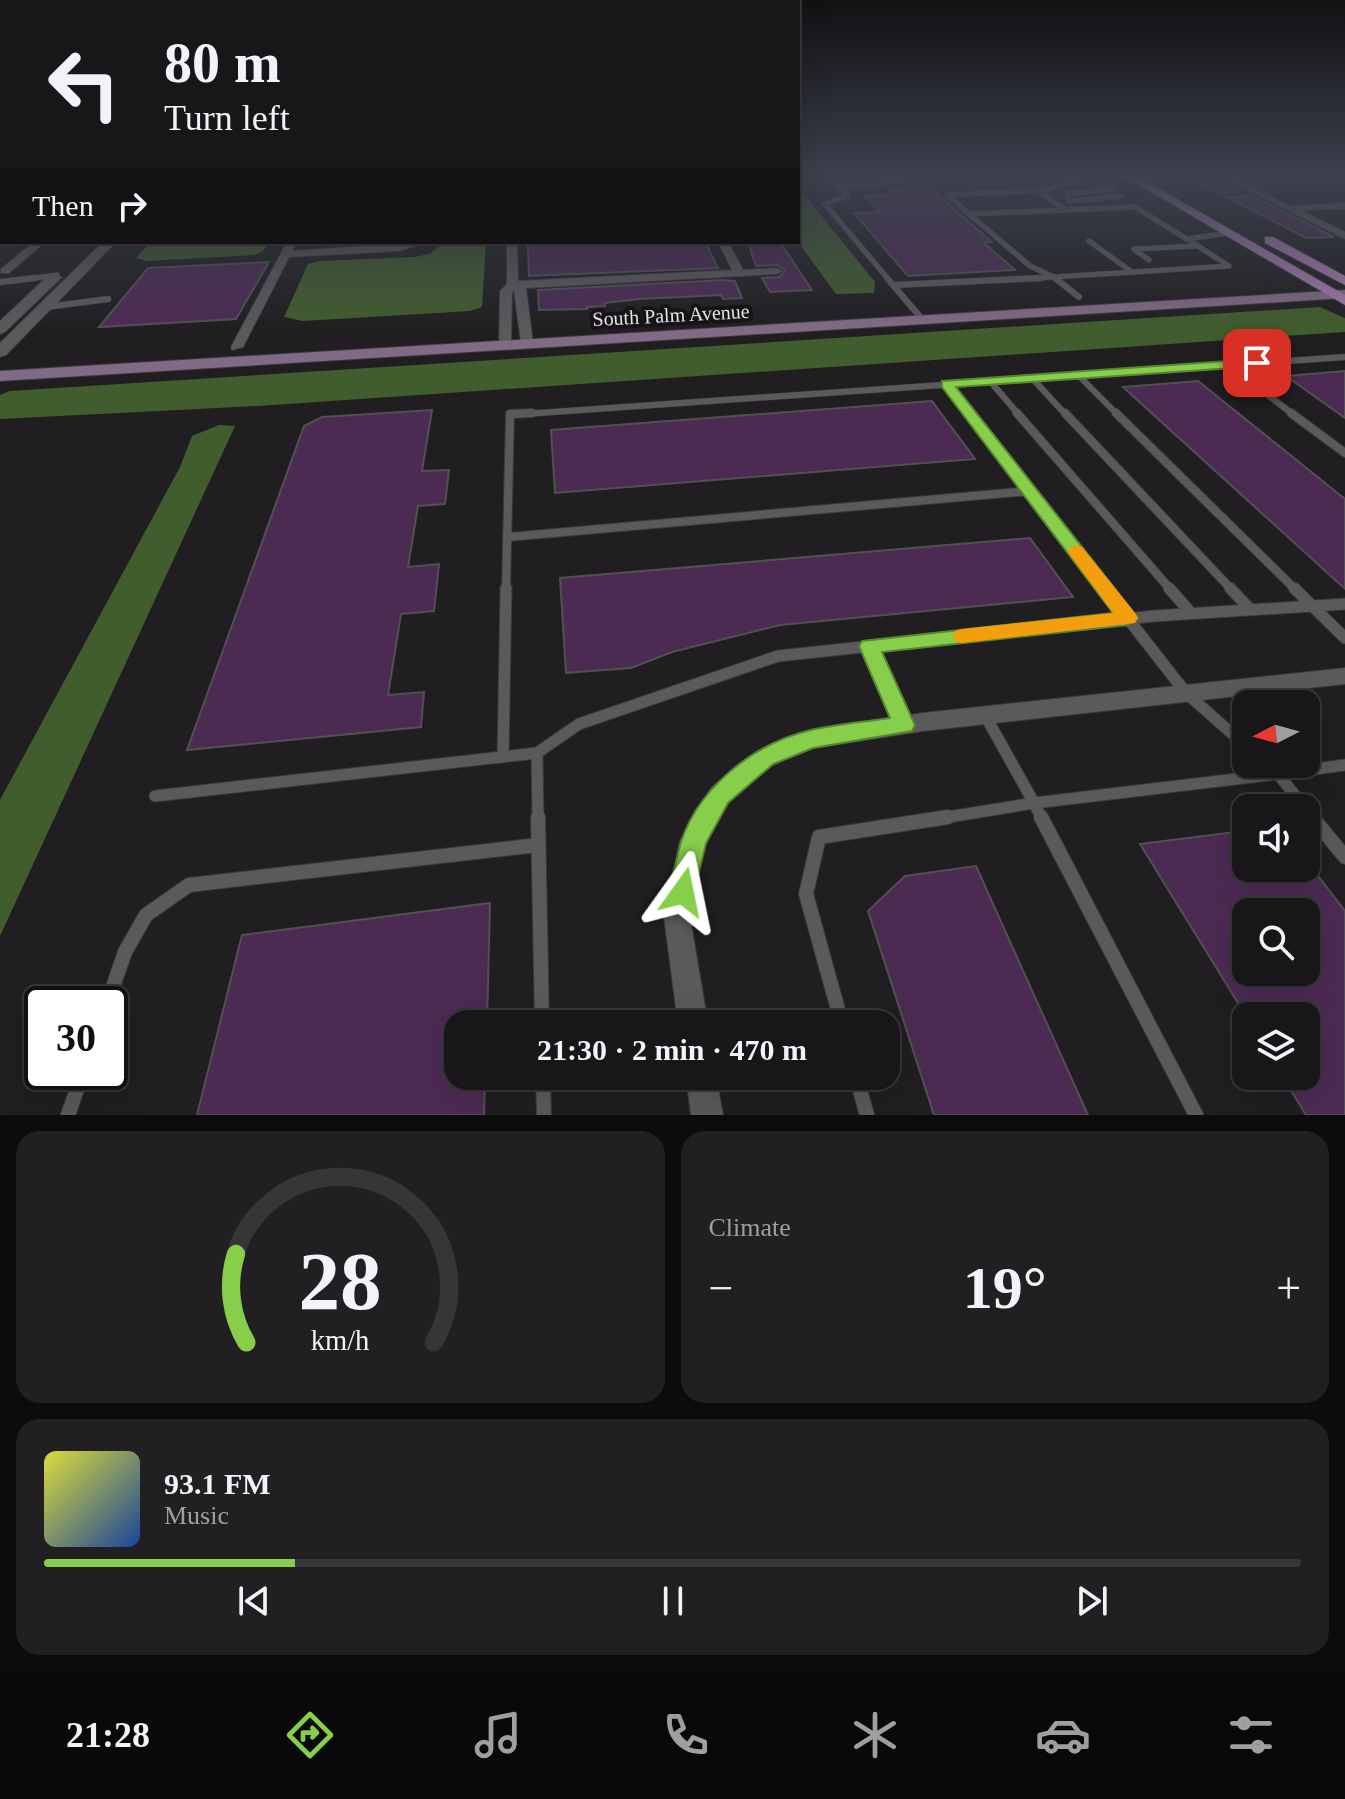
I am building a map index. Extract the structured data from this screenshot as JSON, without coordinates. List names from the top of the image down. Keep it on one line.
{"streets":{"main road":["South Palm Avenue"]},"north":"left","page":{"turn":["80 m","Turn left"],"then":"Then","limit":"30","trip":"21:30 · 2 min · 470 m","tile":"Climate","heat":["−","19°","+"],"song":["93.1 FM","Music"],"tabs":"21:28","gauge":["28","km/h"]}}
